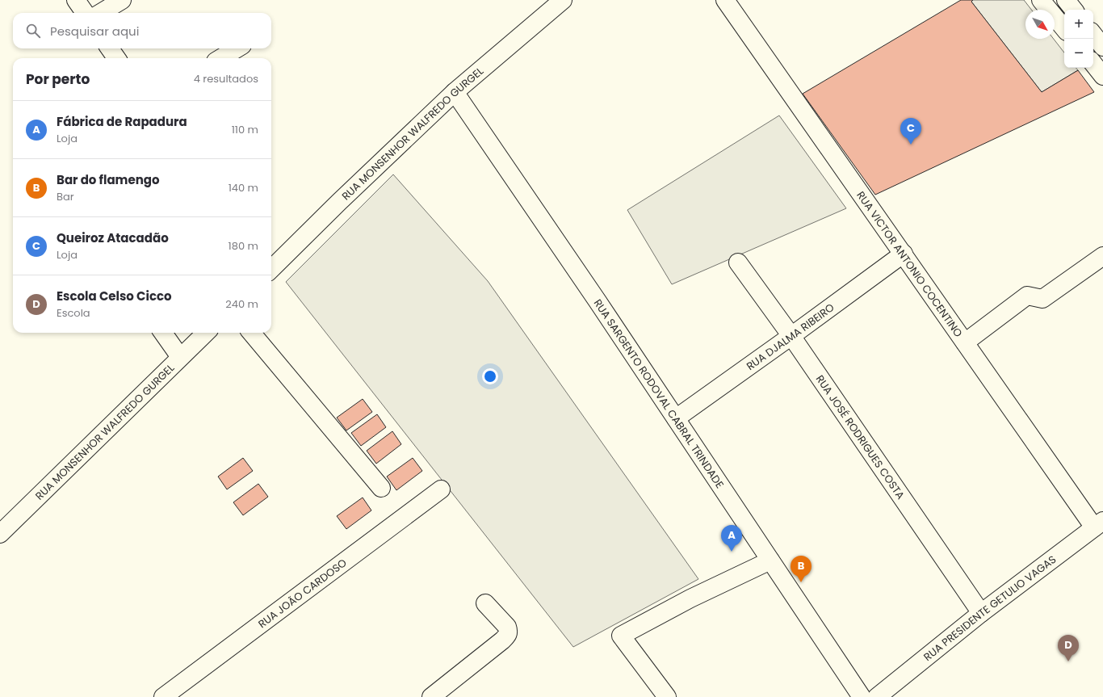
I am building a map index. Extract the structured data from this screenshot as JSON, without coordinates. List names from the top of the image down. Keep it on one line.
{"streets":{"street":["RUA MONSENHOR WALFREDO GURGEL","RUA VICTOR ANTONIO COCENTINO","RUA DJALMA RIBEIRO","RUA SARGENTO RODOVAL CABRAL TRINDADE","RUA JOSÉ RODRIGUES COSTA","RUA JOÃO CARDOSO","RUA PRESIDENTE GETULIO VAGAS"]},"crossings":[["RUA MONSENHOR WALFREDO GURGEL","RUA SARGENTO RODOVAL CABRAL TRINDADE"],["RUA VICTOR ANTONIO COCENTINO","RUA DJALMA RIBEIRO"],["RUA VICTOR ANTONIO COCENTINO","RUA PRESIDENTE GETULIO VAGAS"],["RUA DJALMA RIBEIRO","RUA SARGENTO RODOVAL CABRAL TRINDADE"],["RUA DJALMA RIBEIRO","RUA JOSÉ RODRIGUES COSTA"],["RUA JOSÉ RODRIGUES COSTA","RUA PRESIDENTE GETULIO VAGAS"]],"north":"bottom right","page":{"map_buttons":["+","−"],"search":"Pesquisar aqui","heading":["Por perto","4 resultados"],"list":[{"mark":"A","name":"Fábrica de Rapadura","note":"Loja","value":"110 m"},{"mark":"B","name":"Bar do flamengo","note":"Bar","value":"140 m"},{"mark":"C","name":"Queiroz Atacadão","note":"Loja","value":"180 m"},{"mark":"D","name":"Escola Celso Cicco","note":"Escola","value":"240 m"}],"pins":["C","A","B","D"]}}
